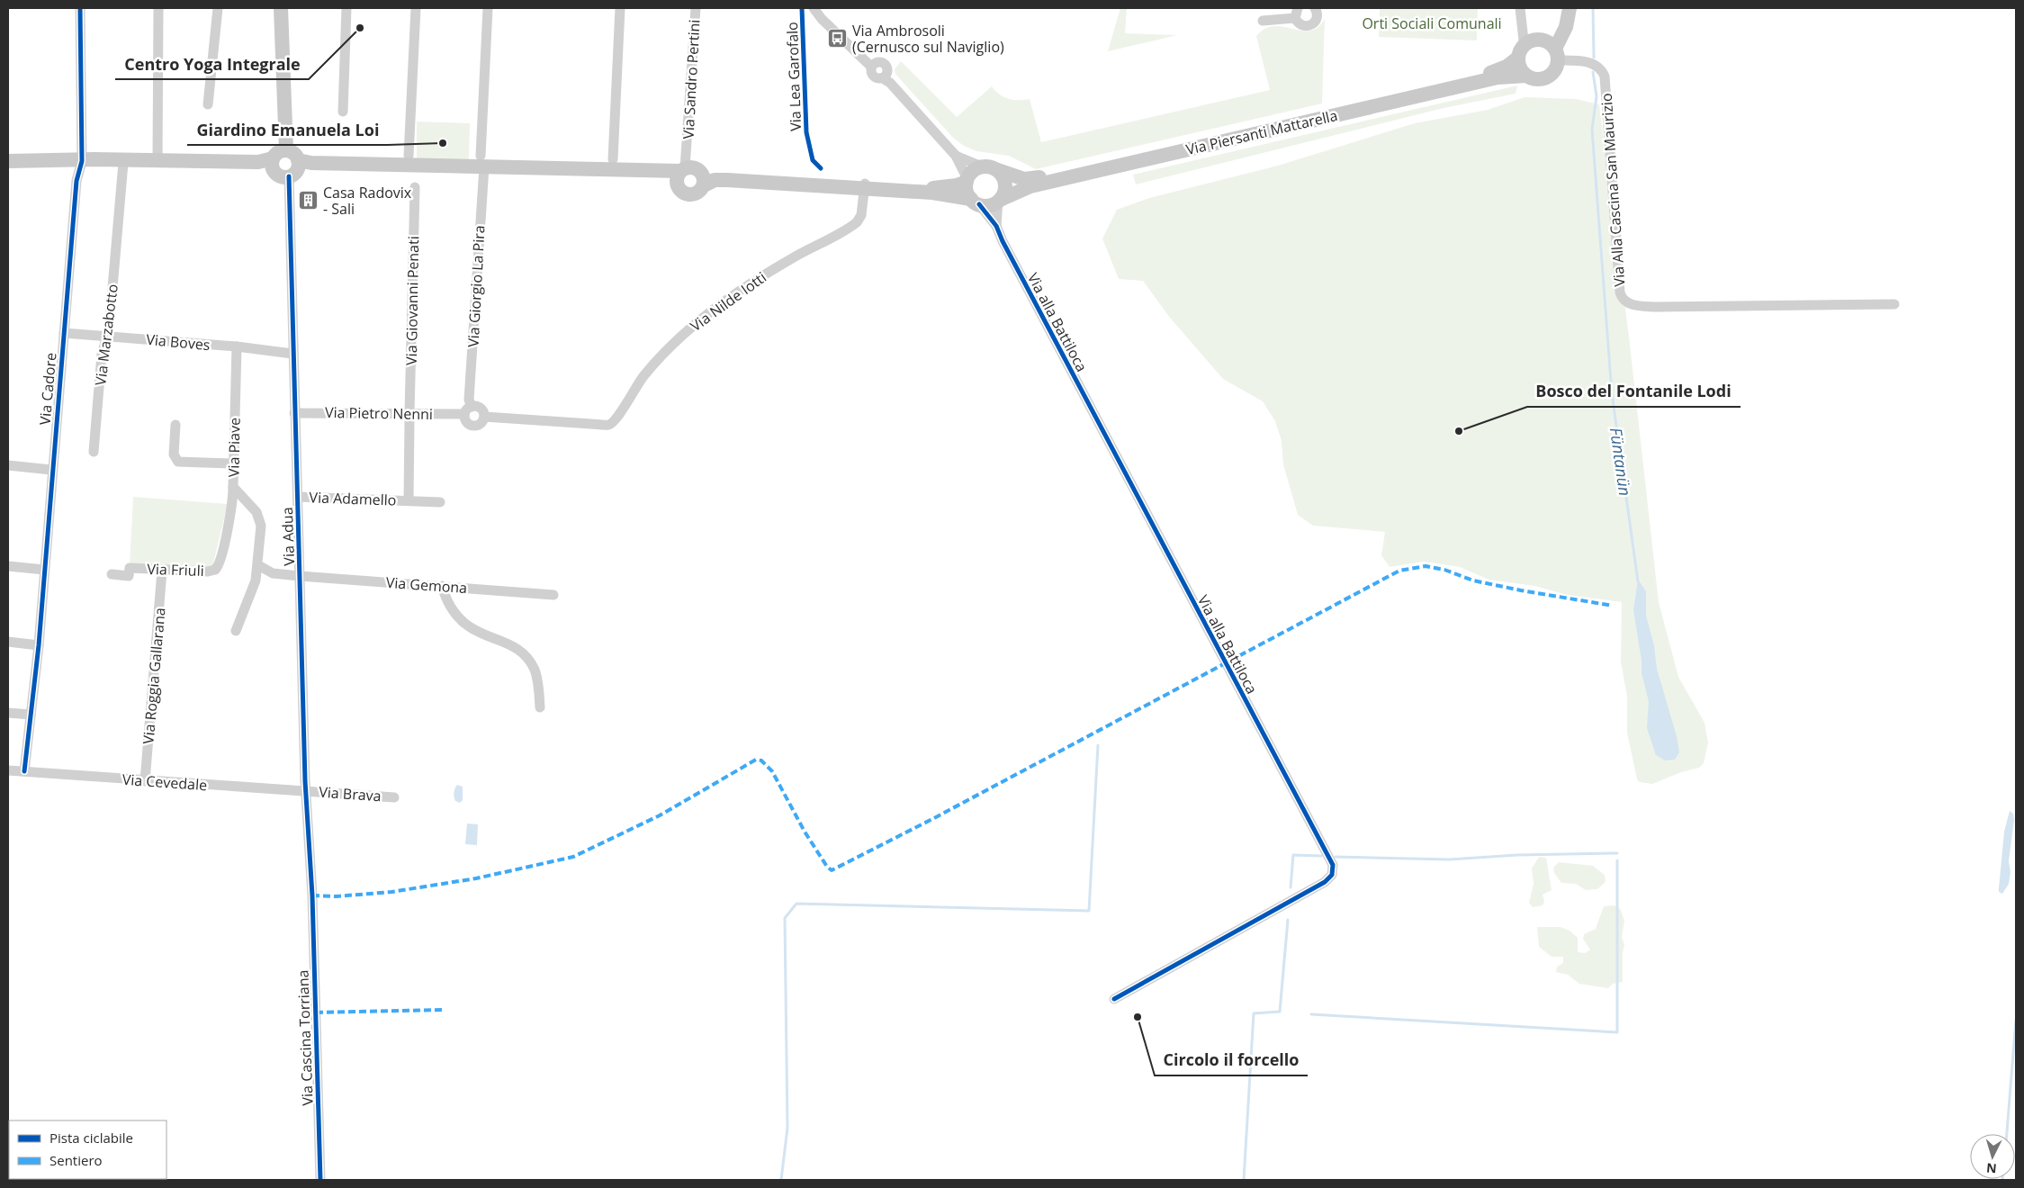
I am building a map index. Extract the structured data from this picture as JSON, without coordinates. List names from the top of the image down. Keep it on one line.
{"streets":{"street":["Via Sandro Pertini","Via Piersanti Mattarella","Via Alla Cascina San Maurizio","Via Giorgio La Pira","Via Giovanni Penati","Via Nilde Iotti","Via alla Battiloca","Via Marzabotto","Via Boves","Via Cadore","Via Pietro Nenni","Via Piave","Via Adamello","Via Adua","Via Friuli","Via Gemona","Via Roggia Gallarana","Via Cevedale","Via Brava","Via Cascina Torriana"],"cycle path":["Via Lea Garofalo"]},"crossings":[["Via Piersanti Mattarella","Via Alla Cascina San Maurizio"],["Via Piersanti Mattarella","Via alla Battiloca"],["Via Giorgio La Pira","Via Nilde Iotti"],["Via Giorgio La Pira","Via Pietro Nenni"],["Via Giovanni Penati","Via Pietro Nenni"],["Via Giovanni Penati","Via Adamello"],["Via Nilde Iotti","Via Pietro Nenni"],["Via Marzabotto","Via Boves"],["Via Boves","Via Cadore"],["Via Boves","Via Piave"],["Via Boves","Via Adua"],["Via Cadore","Via Cevedale"],["Via Pietro Nenni","Via Adamello"],["Via Pietro Nenni","Via Adua"],["Via Piave","Via Friuli"],["Via Adamello","Via Adua"],["Via Adua","Via Gemona"],["Via Adua","Via Cevedale"],["Via Adua","Via Brava"],["Via Adua","Via Cascina Torriana"],["Via Friuli","Via Roggia Gallarana"],["Via Roggia Gallarana","Via Cevedale"],["Via Cevedale","Via Brava"]],"water":["Füntanün"],"parks":["Orti Sociali Comunali"],"places":{"other":["Centro Yoga Integrale","Giardino Emanuela Loi","Bosco del Fontanile Lodi","Circolo il forcello"],"bus stop":["Via Ambrosoli (Cernusco sul Naviglio)"],"building":["Casa Radovix - Sali"]},"legend":["Pista ciclabile","Sentiero"],"north":"bottom"}
